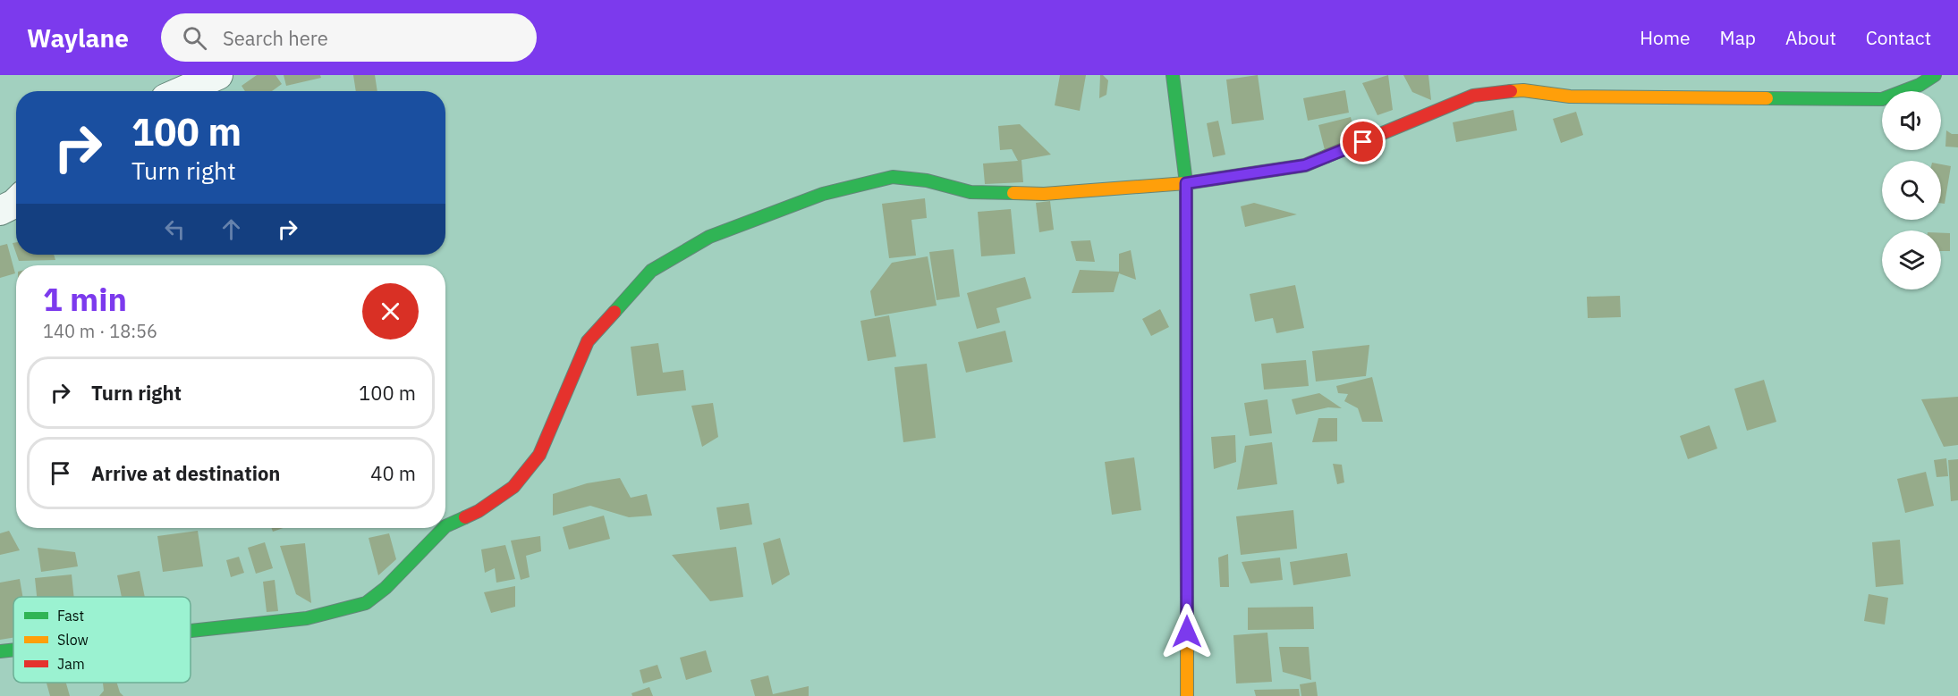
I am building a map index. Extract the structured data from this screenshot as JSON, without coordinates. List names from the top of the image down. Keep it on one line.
{"legend":["Fast","Slow","Jam"],"page":{"header":"Waylane","search":"Search here","nav":["Home","Map","About","Contact"],"turn":["100 m","Turn right"],"heading":["1 min","140 m · 18:56"],"list":[{"name":"Turn right","value":"100 m"},{"name":"Arrive at destination","value":"40 m"}]}}
